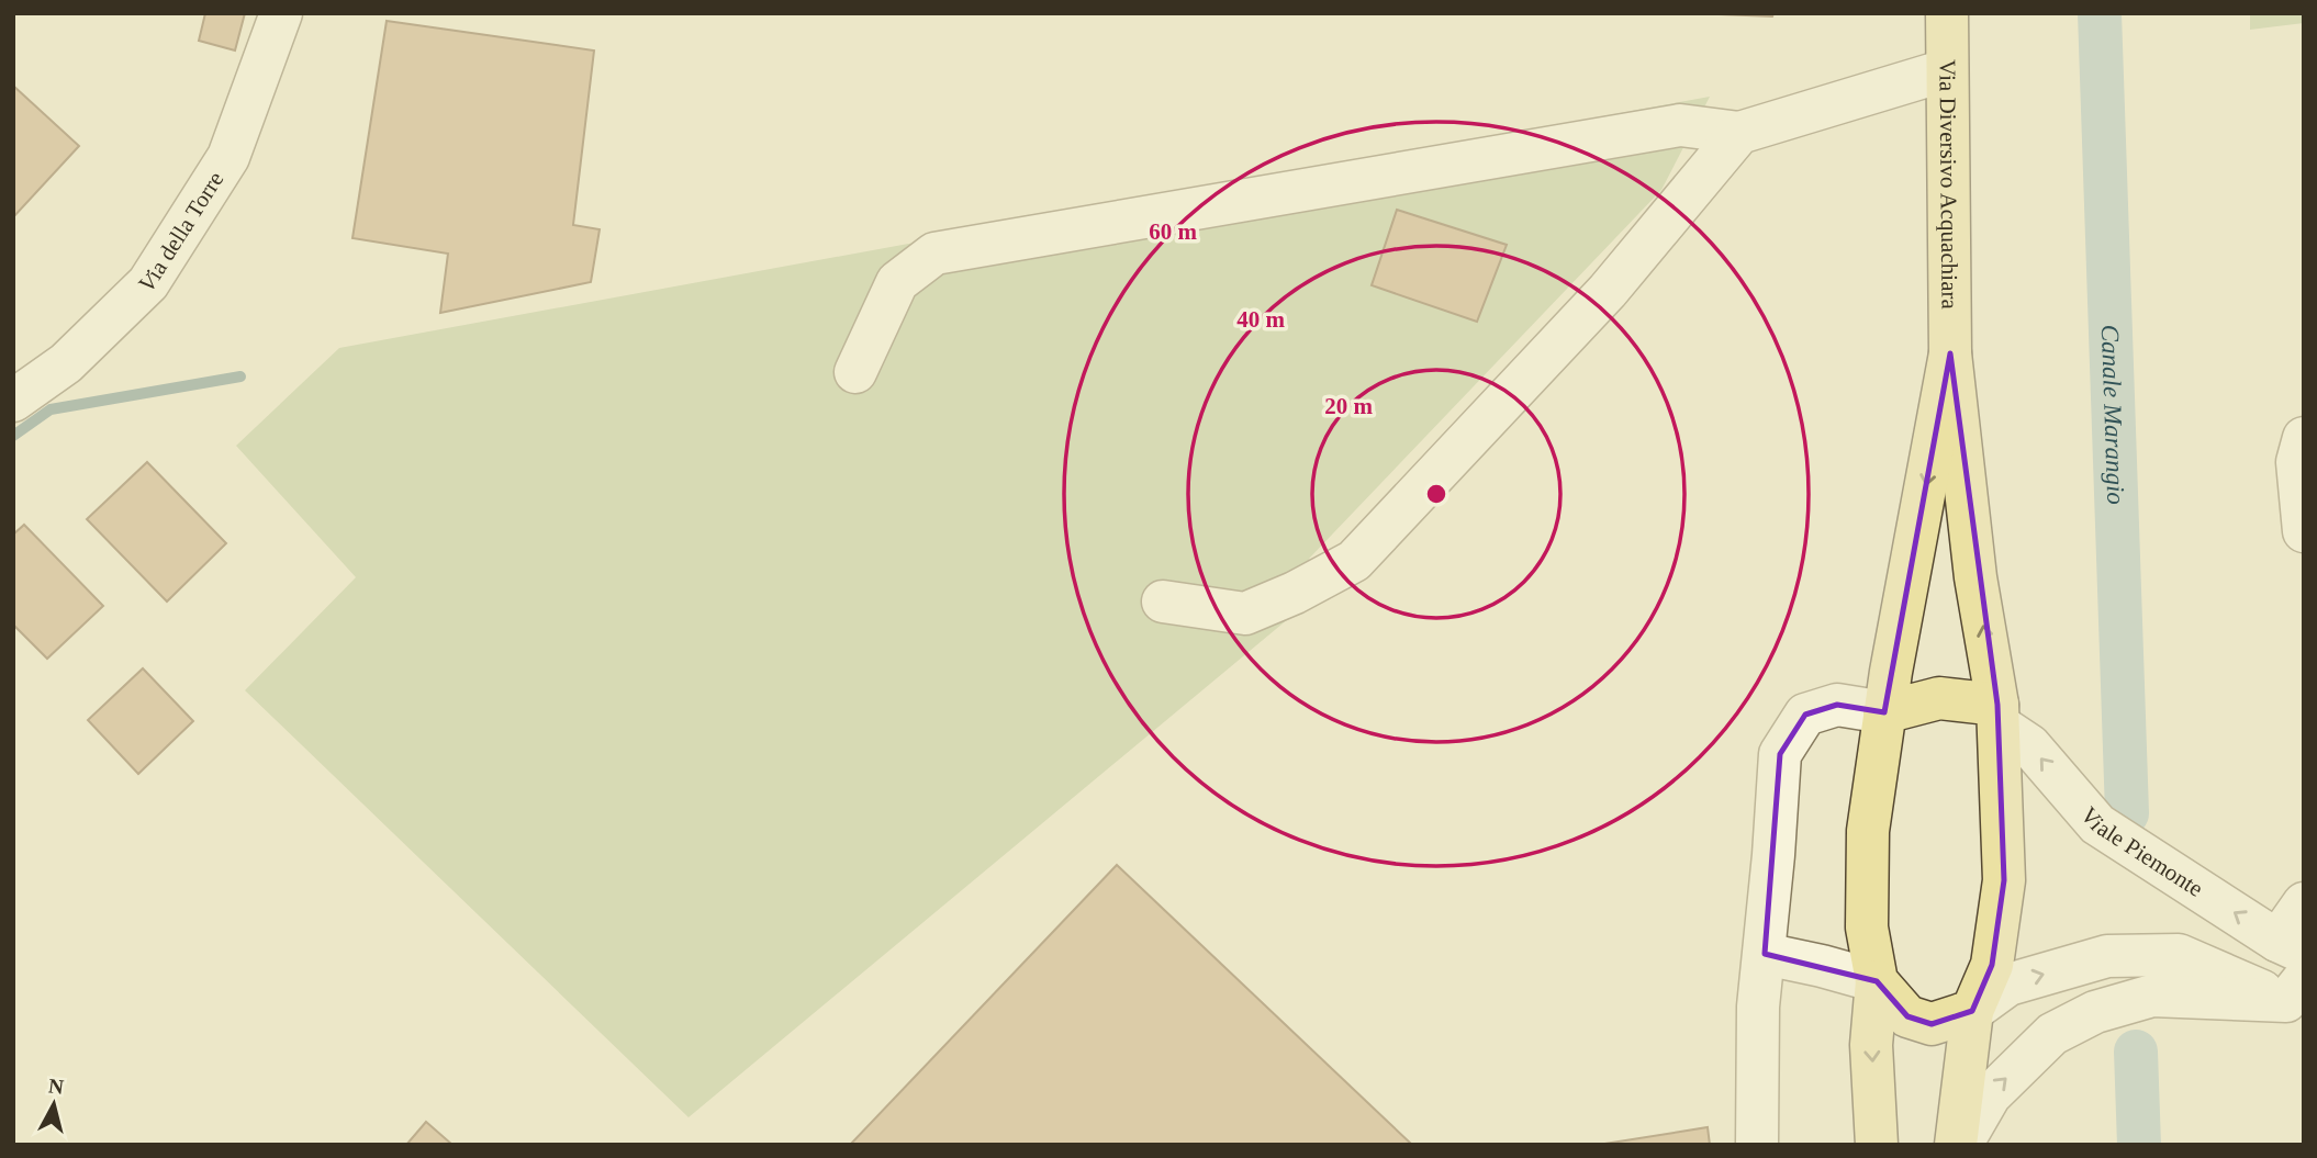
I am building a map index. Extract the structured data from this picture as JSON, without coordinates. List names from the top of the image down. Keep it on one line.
{"streets":{"main road":["Via Diversivo Acquachiara"],"street":["Via della Torre","Viale Piemonte"]},"one_way":["Viale Piemonte"],"water":["Canale Marangio"],"north":"top","rings":["60 m","40 m","20 m"]}
